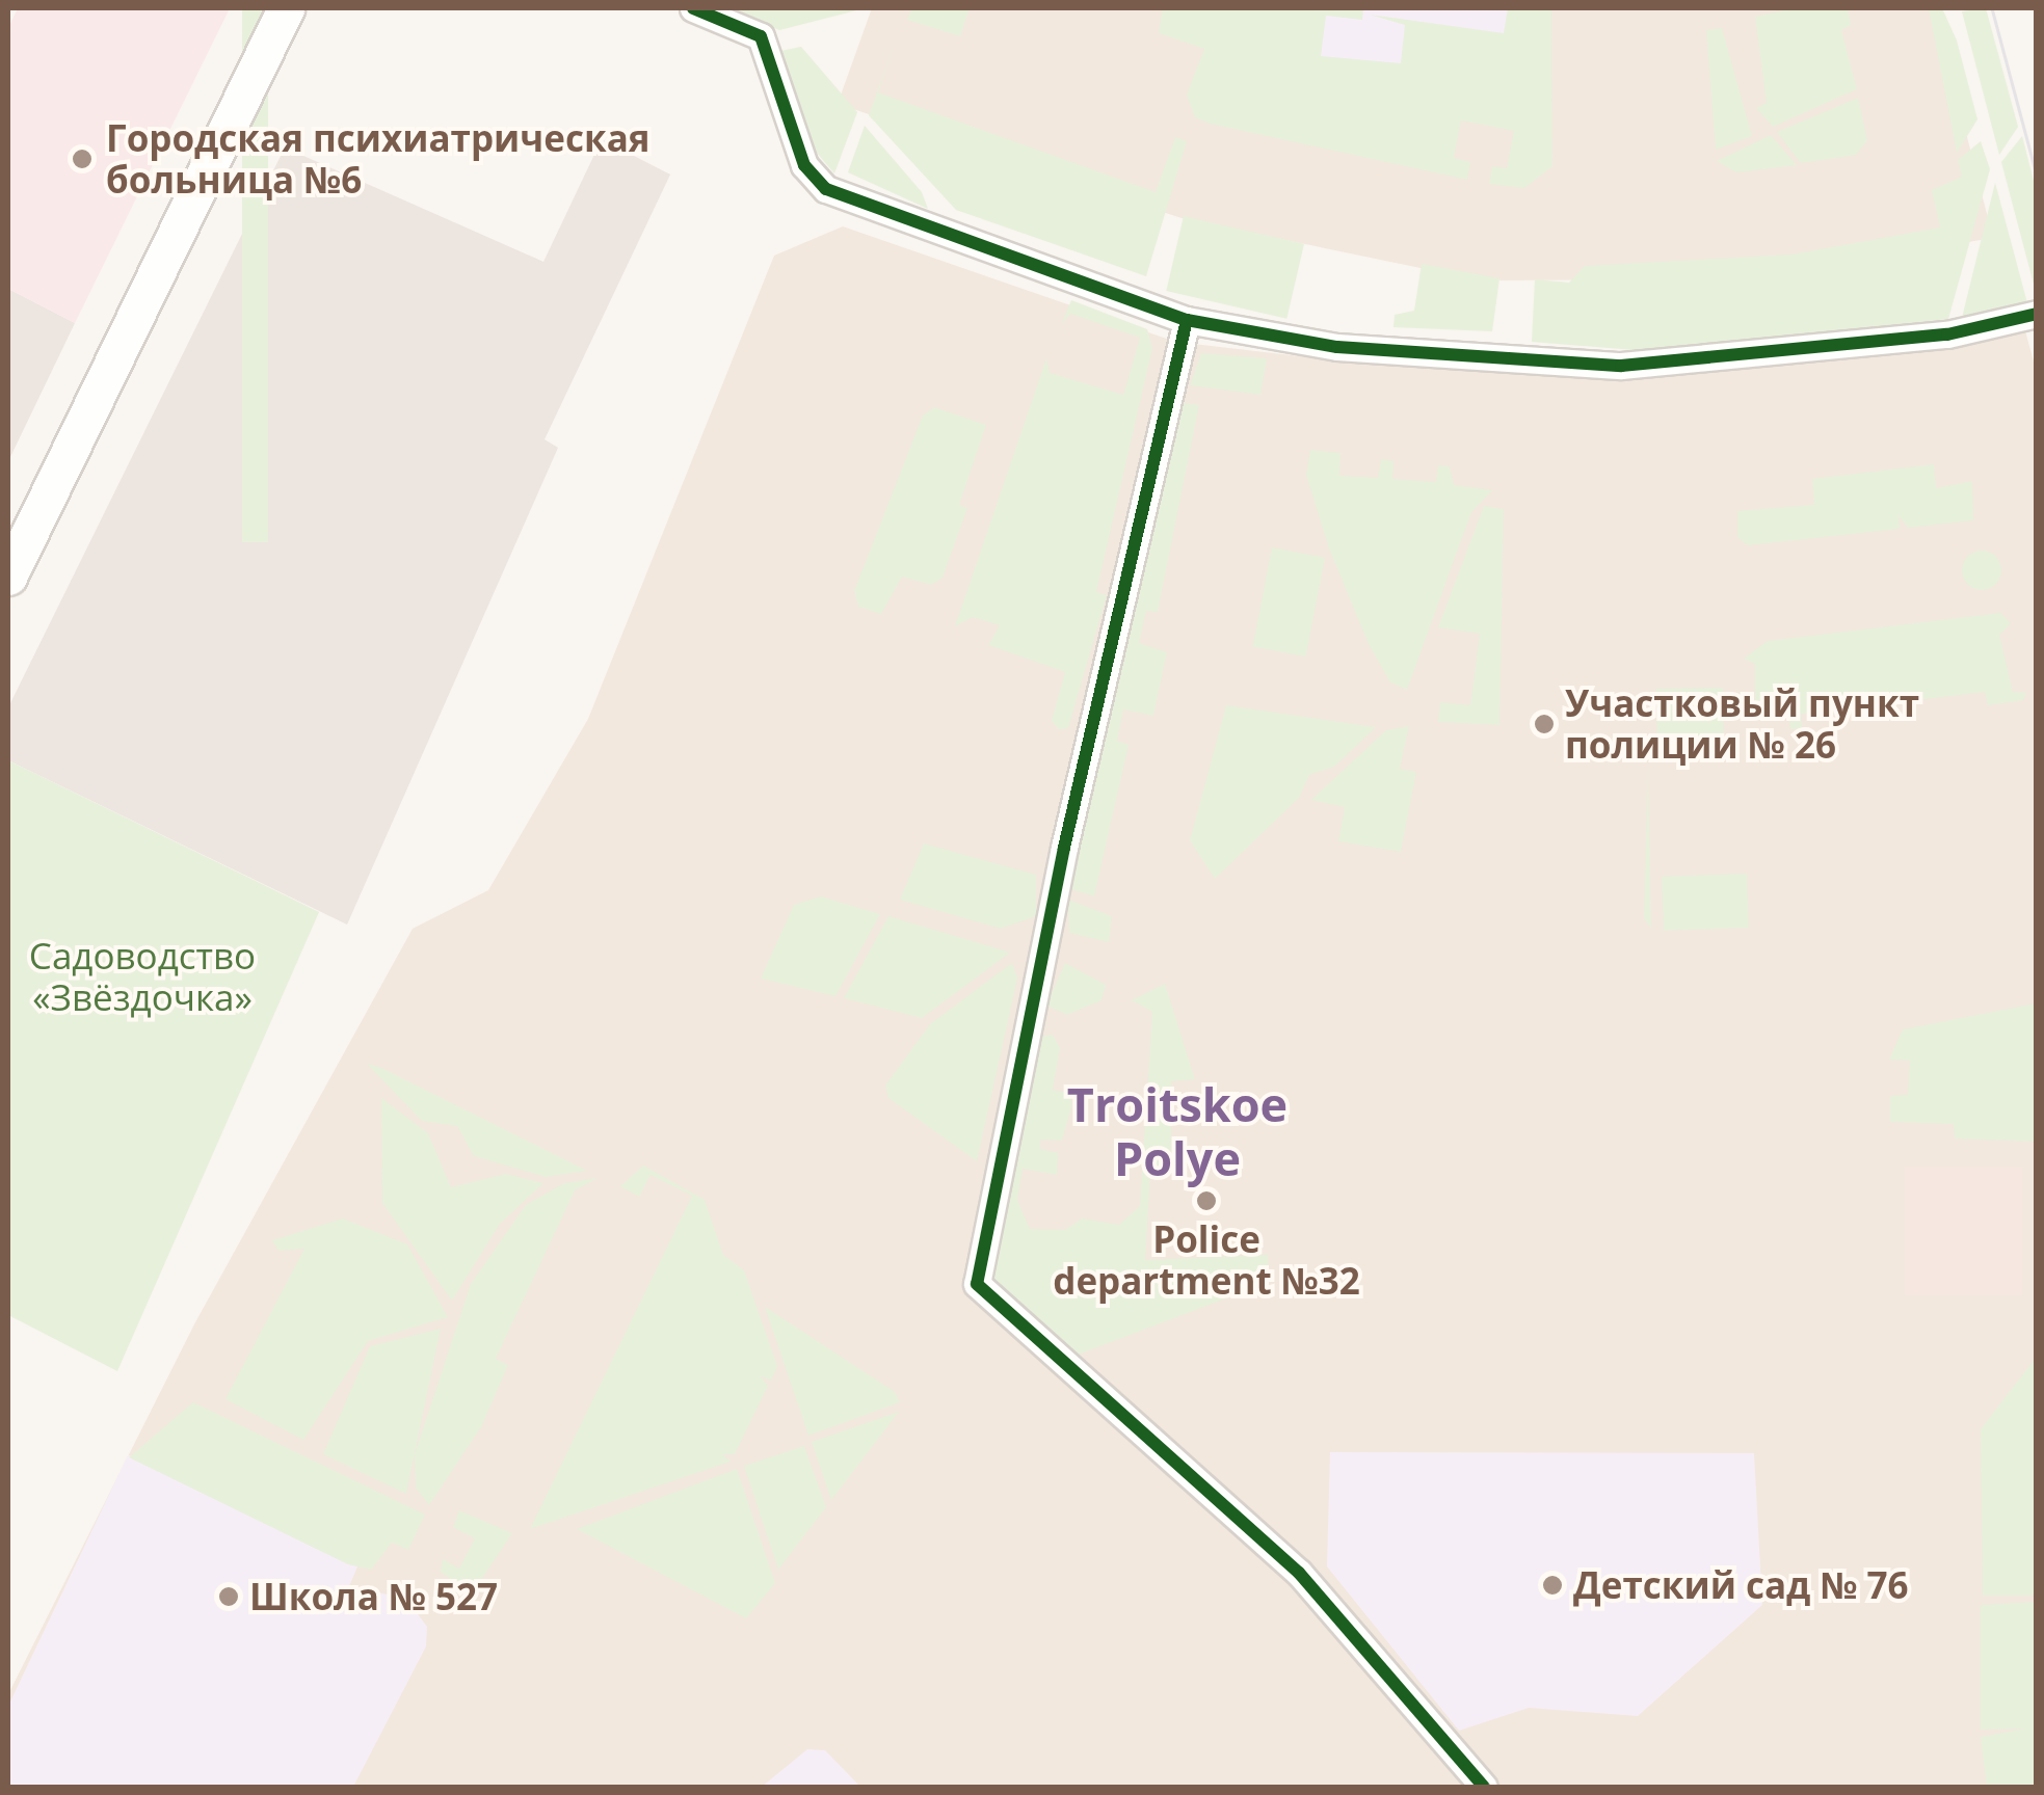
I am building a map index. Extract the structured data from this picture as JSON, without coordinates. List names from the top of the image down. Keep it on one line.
{"districts":["Troitskoe Polye"],"parks":["Садоводство «Звёздочка»"],"places":["Городская психиатрическая больница №6","Участковый пункт полиции № 26","Police department №32","Детский сад № 76","Школа № 527"]}
